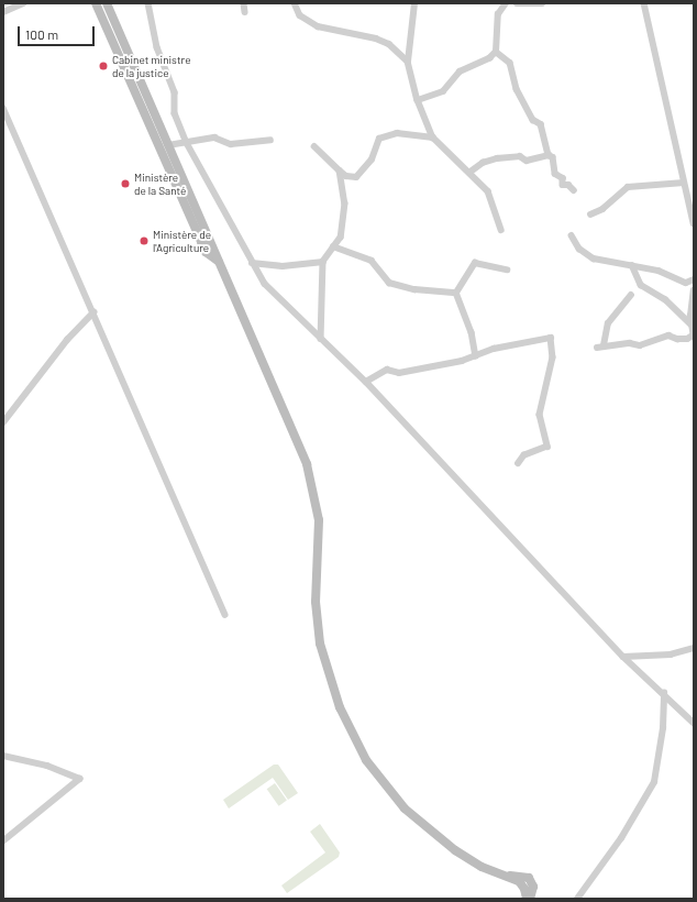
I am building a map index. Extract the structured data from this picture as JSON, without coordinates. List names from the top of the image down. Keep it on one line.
{"places":["Cabinet ministre de la justice","Ministère de la Santé","Ministère de l'Agriculture"],"scale_bar":"100 m"}
